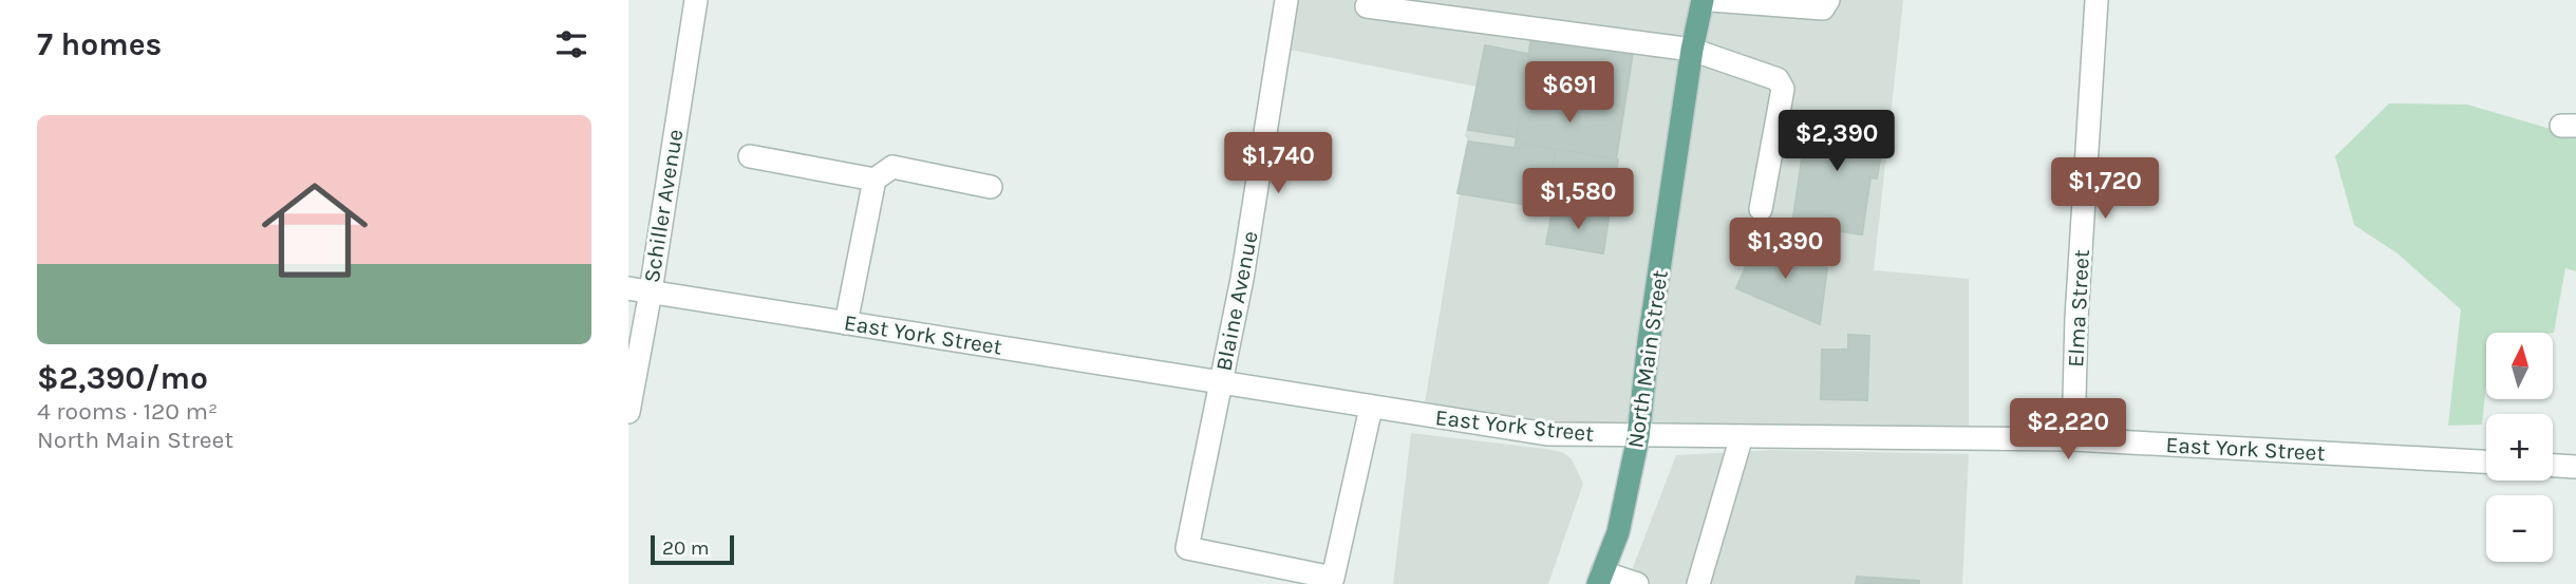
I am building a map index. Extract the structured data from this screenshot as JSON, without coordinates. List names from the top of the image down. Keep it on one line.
{"streets":{"main road":["North Main Street"],"street":["Schiller Avenue","Blaine Avenue","Elma Street","East York Street"]},"crossings":[["Schiller Avenue","East York Street"],["Blaine Avenue","East York Street"],["Elma Street","East York Street"],["East York Street","North Main Street"]],"scale_bar":"20 m","north":"top","page":{"heading":"7 homes","price":["$691","$2,390","$1,740","$1,720","$1,580","$1,390","$2,220"],"list":[{"name":"$2,390/mo","note":"4 rooms · 120 m² · North Main Street"}],"map_buttons":["+","−"],"scale":"20 m"}}
